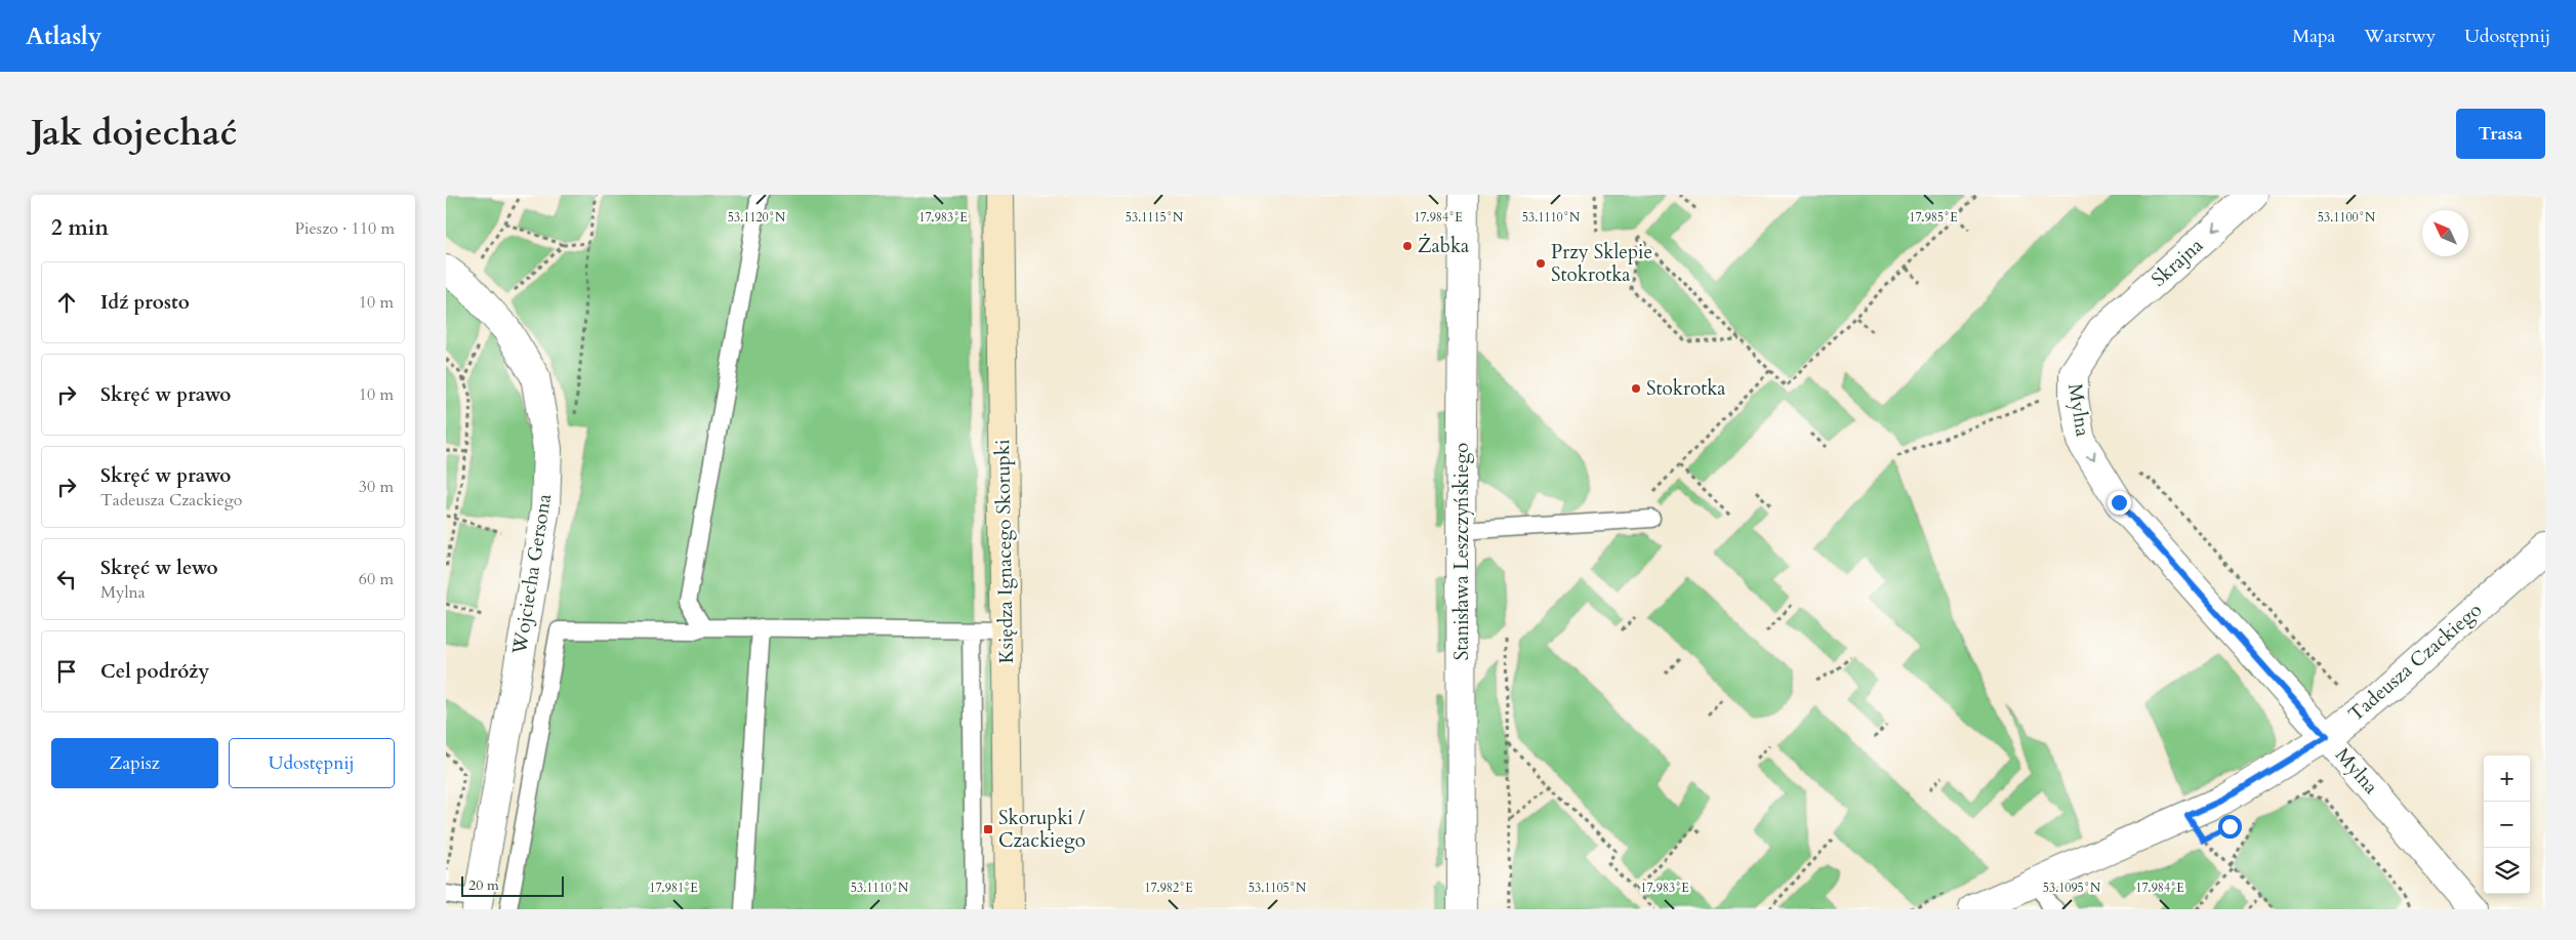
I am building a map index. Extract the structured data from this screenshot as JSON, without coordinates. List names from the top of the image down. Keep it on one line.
{"streets":{"street":["Skrajna","Mylna","Księdza Ignacego Skorupki","Stanisława Leszczyńskiego","Wojciecha Gersona","Tadeusza Czackiego"]},"crossings":[["Skrajna","Mylna"],["Mylna","Tadeusza Czackiego"]],"one_way":["Skrajna","Mylna"],"places":{"other":["Żabka","Przy Sklepie Stokrotka","Stokrotka"],"transit":["Skorupki / Czackiego"]},"scale_bar":"20 m","north":"top left","page":{"header":"Atlasly","nav":["Mapa","Warstwy","Udostępnij"],"title":"Jak dojechać","buttons":["Trasa",["Zapisz","Udostępnij"]],"heading":["2 min","Pieszo · 110 m"],"list":[["Idź prosto","10 m"],["Skręć w prawo","10 m"],["Skręć w prawo","Tadeusza Czackiego","30 m"],["Skręć w lewo","Mylna","60 m"],"Cel podróży"],"map_buttons":["+","−"],"scale":"20 m"},"coordinates":["17.983°E","17.984°E","17.985°E","53.1120°N","53.1115°N","53.1110°N","53.1100°N","53.1105°N","53.1095°N","17.981°E","17.982°E"]}
